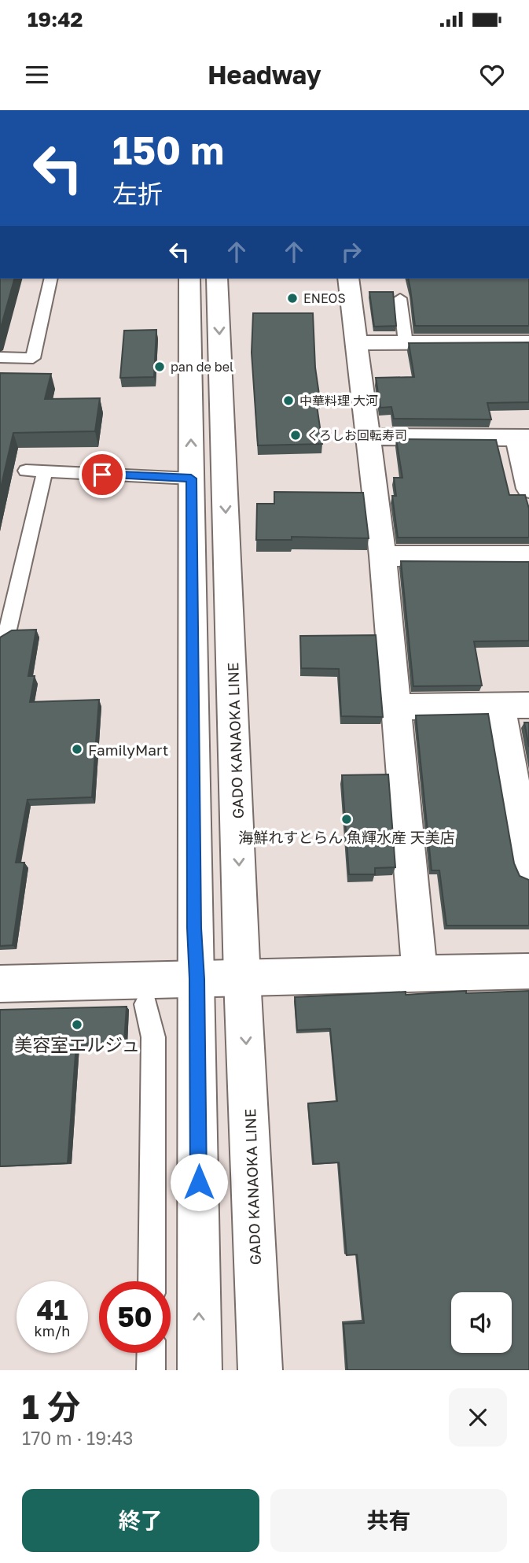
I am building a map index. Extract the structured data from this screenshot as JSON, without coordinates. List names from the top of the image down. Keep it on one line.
{"streets":{"main road":["GADO KANAOKA LINE"]},"places":["ENEOS","pan de bel","中華料理 大河","くろしお回転寿司","FamilyMart","海鮮れすとらん 魚輝水産 天美店","美容室エルジュ"],"page":{"status":"19:42","header":"Headway","turn":["150 m","左折"],"speed":"41 km/h","limit":"50","heading":["1 分","170 m · 19:43"],"buttons":["終了","共有"]}}
